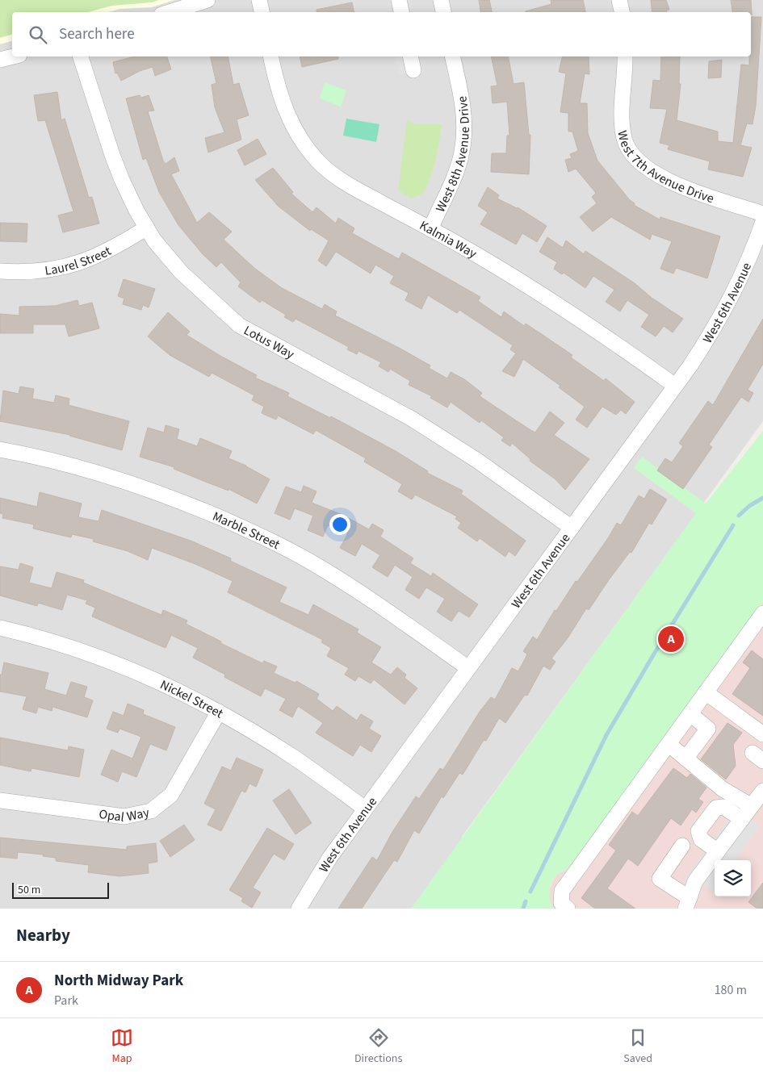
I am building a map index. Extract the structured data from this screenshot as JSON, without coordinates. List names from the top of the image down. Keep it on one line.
{"streets":{"street":["West 8th Avenue Drive","West 7th Avenue Drive","Kalmia Way","Laurel Street","West 6th Avenue","Lotus Way","Marble Street","Nickel Street","Opal Way"]},"crossings":[["West 8th Avenue Drive","Kalmia Way"],["Kalmia Way","West 6th Avenue"],["Laurel Street","Lotus Way"],["West 6th Avenue","Lotus Way"],["West 6th Avenue","Marble Street"],["West 6th Avenue","Nickel Street"],["Nickel Street","Opal Way"]],"scale_bar":"50 m","page":{"search":"Search here","pins":"A","scale":"50 m","heading":"Nearby","list":[{"mark":"A","name":"North Midway Park","note":"Park","value":"180 m"}],"nav":["Map","Directions","Saved"]}}
